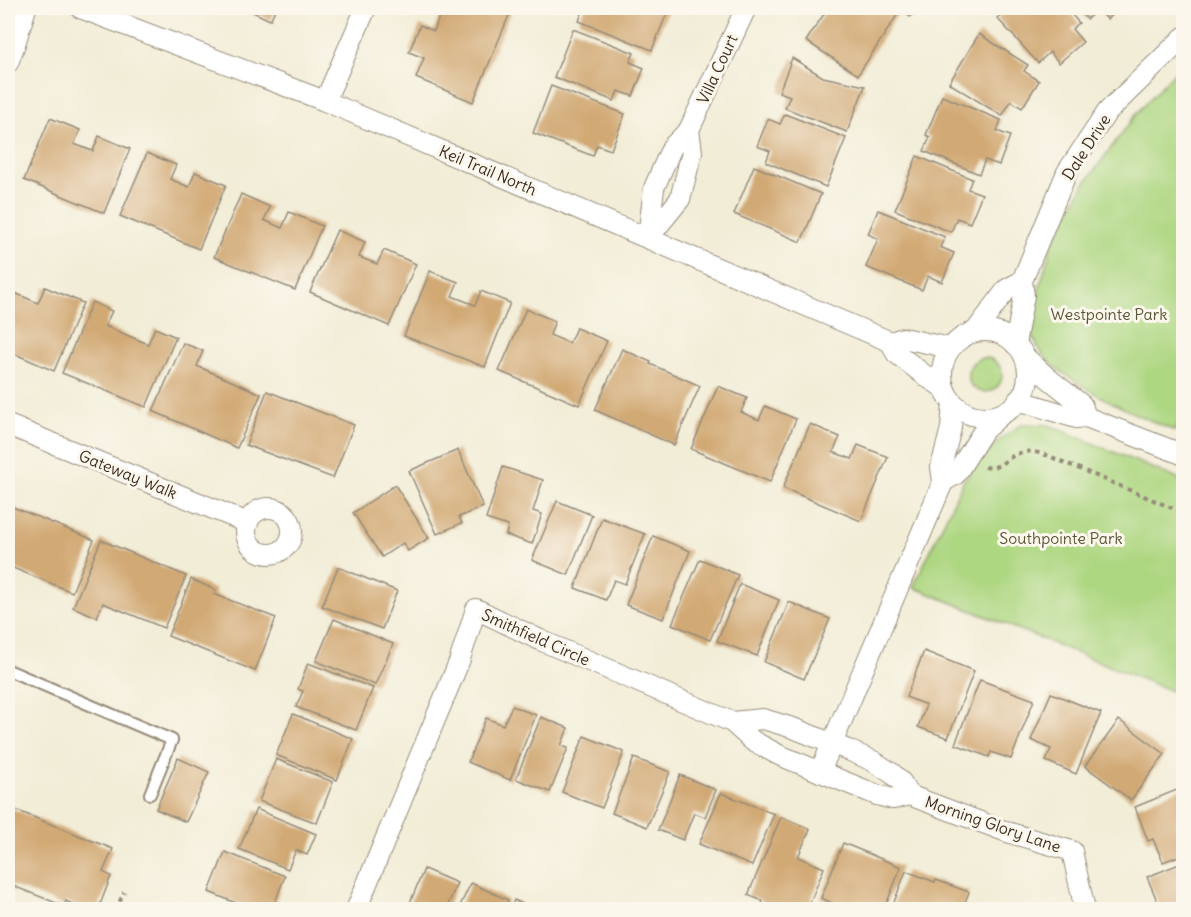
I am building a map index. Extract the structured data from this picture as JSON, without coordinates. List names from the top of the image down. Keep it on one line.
{"streets":{"street":["Villa Court","Dale Drive","Keil Trail North","Gateway Walk","Smithfield Circle","Morning Glory Lane"]},"crossings":[["Villa Court","Keil Trail North"],["Smithfield Circle","Morning Glory Lane"]],"parks":["Westpointe Park","Southpointe Park"]}
